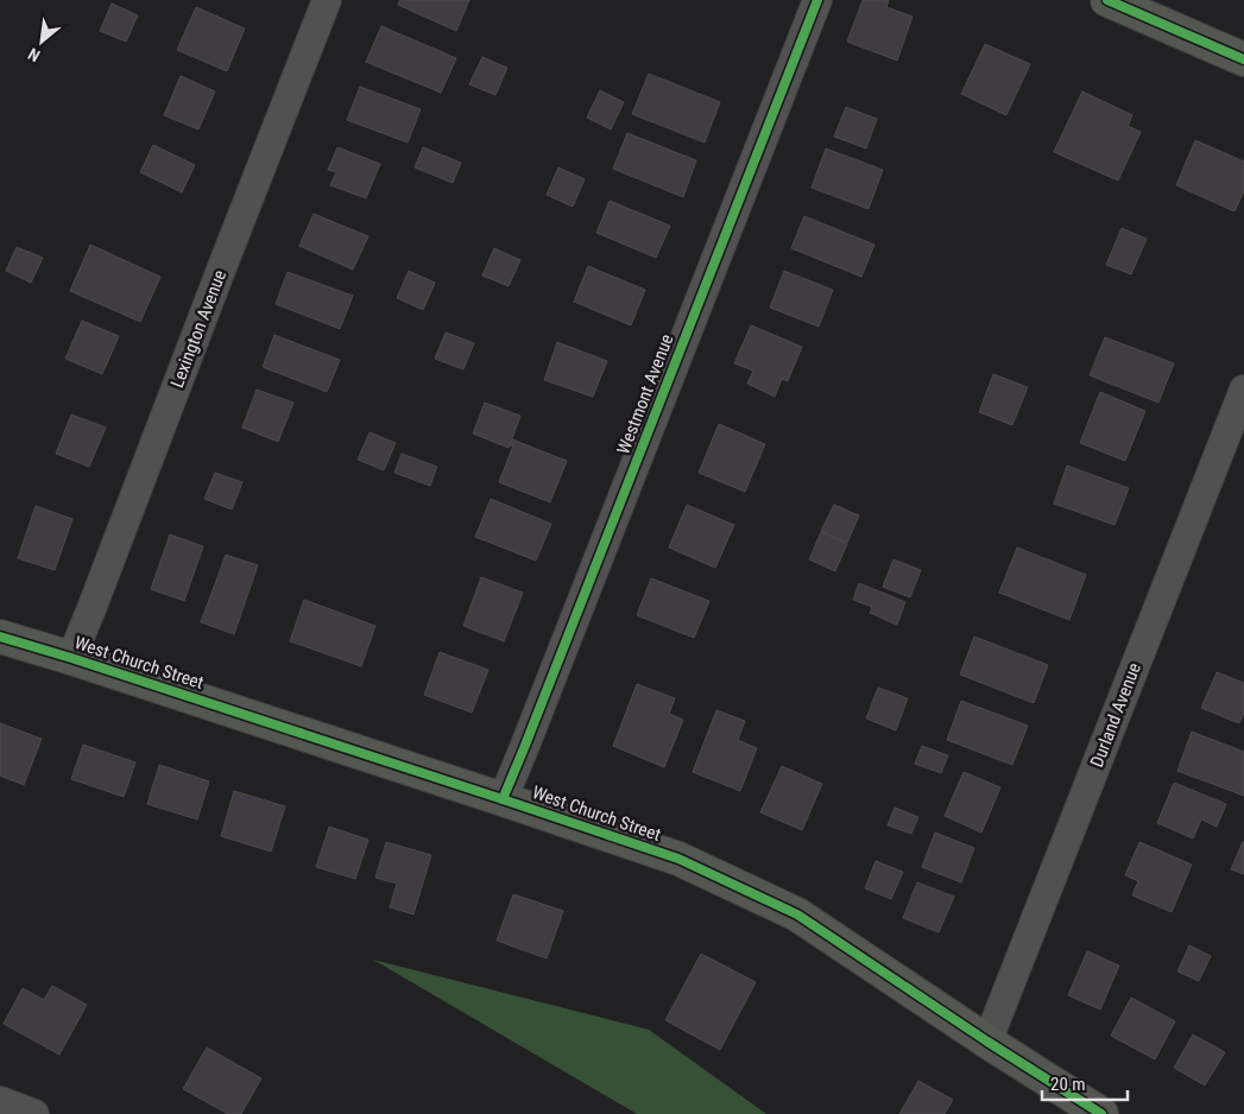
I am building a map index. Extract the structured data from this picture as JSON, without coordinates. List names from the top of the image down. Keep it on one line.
{"streets":{"main road":["West Church Street"],"street":["Lexington Avenue","Westmont Avenue","Durland Avenue"]},"crossings":[["Lexington Avenue","West Church Street"],["Westmont Avenue","West Church Street"],["West Church Street","Durland Avenue"]],"scale_bar":"20 m","north":"bottom left"}
